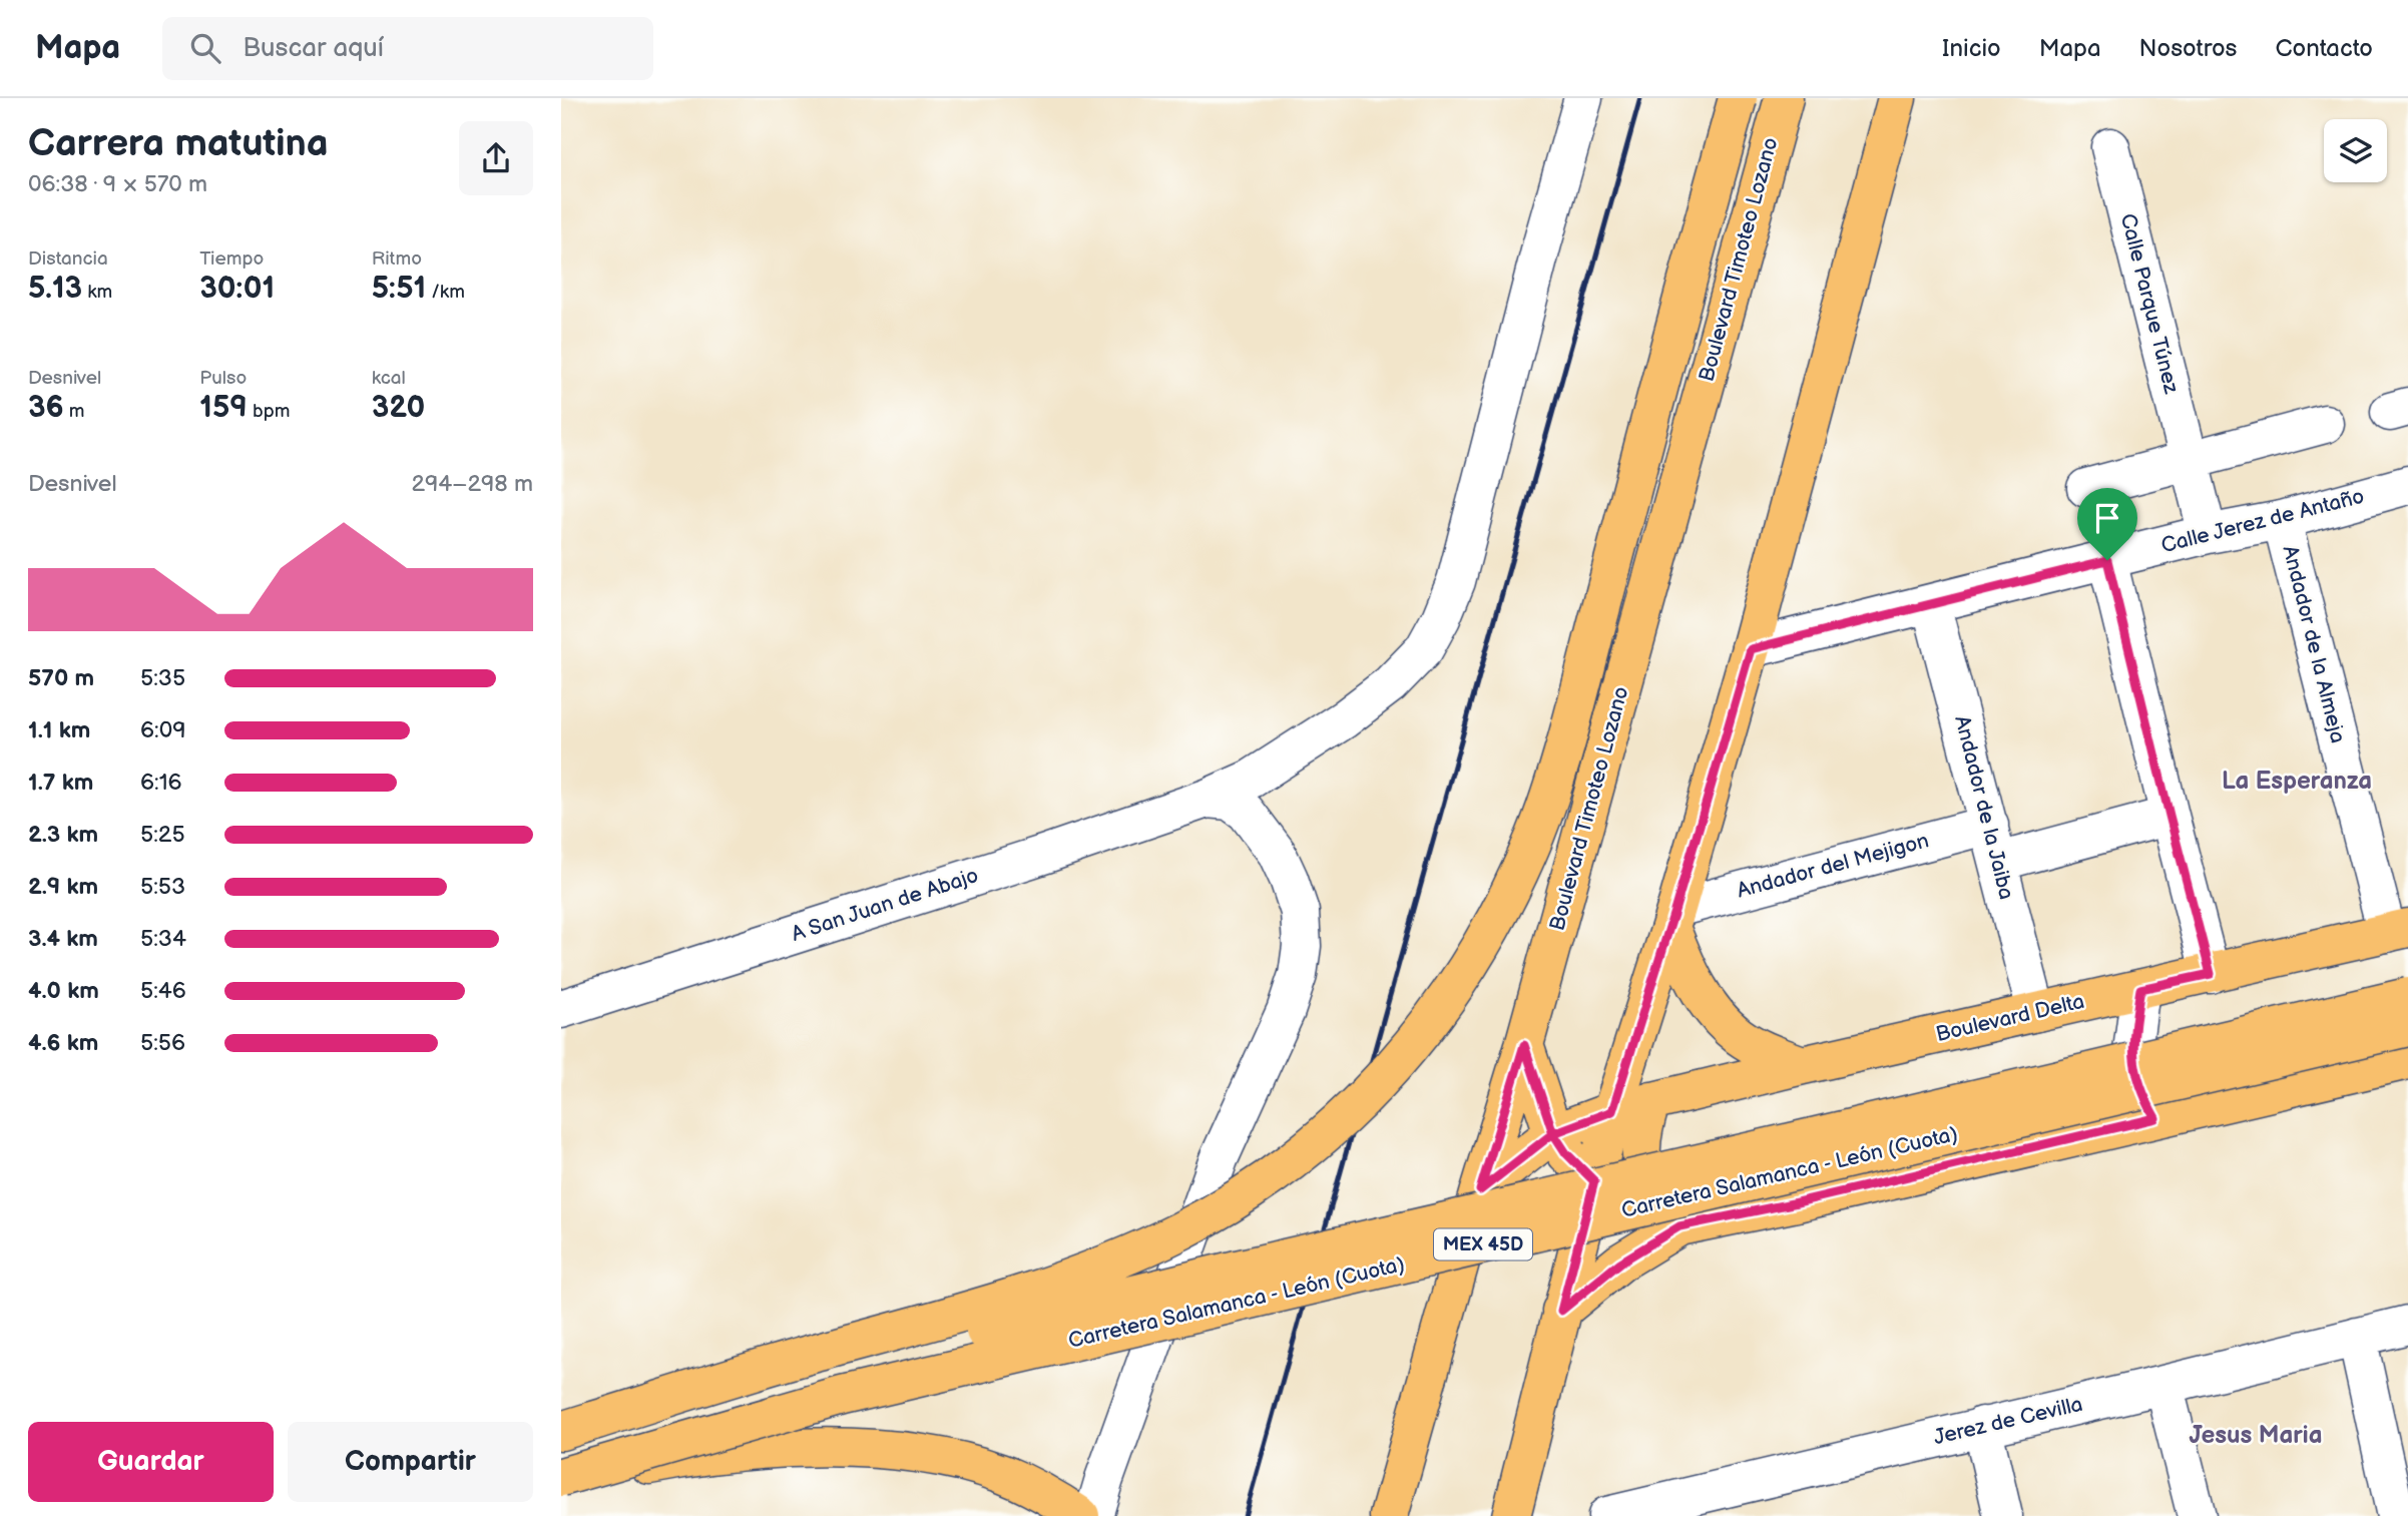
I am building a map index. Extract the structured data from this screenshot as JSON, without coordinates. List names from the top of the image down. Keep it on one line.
{"streets":{"main road":["Boulevard Timoteo Lozano","Boulevard Delta","Carretera Salamanca - León (Cuota)","MEX 45D"],"street":["Calle Parque Túnez","Calle Jerez de Antaño","Andador de la Almeja","Andador de la Jaiba","Andador del Mejigon","A San Juan de Abajo","Jerez de Cevilla"]},"crossings":[["Boulevard Timoteo Lozano","Boulevard Delta"],["Calle Parque Túnez","Calle Jerez de Antaño"],["Calle Jerez de Antaño","Andador de la Almeja"],["Calle Jerez de Antaño","Andador de la Jaiba"],["Andador de la Almeja","Boulevard Delta"],["Andador de la Jaiba","Andador del Mejigon"],["Andador de la Jaiba","Boulevard Delta"]],"districts":["La Esperanza","Jesus Maria"],"page":{"header":"Mapa","search":"Buscar aquí","nav":["Inicio","Mapa","Nosotros","Contacto"],"heading":["Carrera matutina","06:38 · 9 × 570 m"],"stats":[["Distancia","5.13 km"],["Tiempo","30:01"],["Ritmo","5:51 /km"],["Desnivel","36 m"],["Pulso","159 bpm"],["kcal","320"]],"chart":["Desnivel","294–298 m"],"list":[{"name":"570 m","note":"5:35"},{"name":"1.1 km","note":"6:09"},{"name":"1.7 km","note":"6:16"},{"name":"2.3 km","note":"5:25"},{"name":"2.9 km","note":"5:53"},{"name":"3.4 km","note":"5:34"},{"name":"4.0 km","note":"5:46"},{"name":"4.6 km","note":"5:56"}],"buttons":["Guardar","Compartir"]}}
